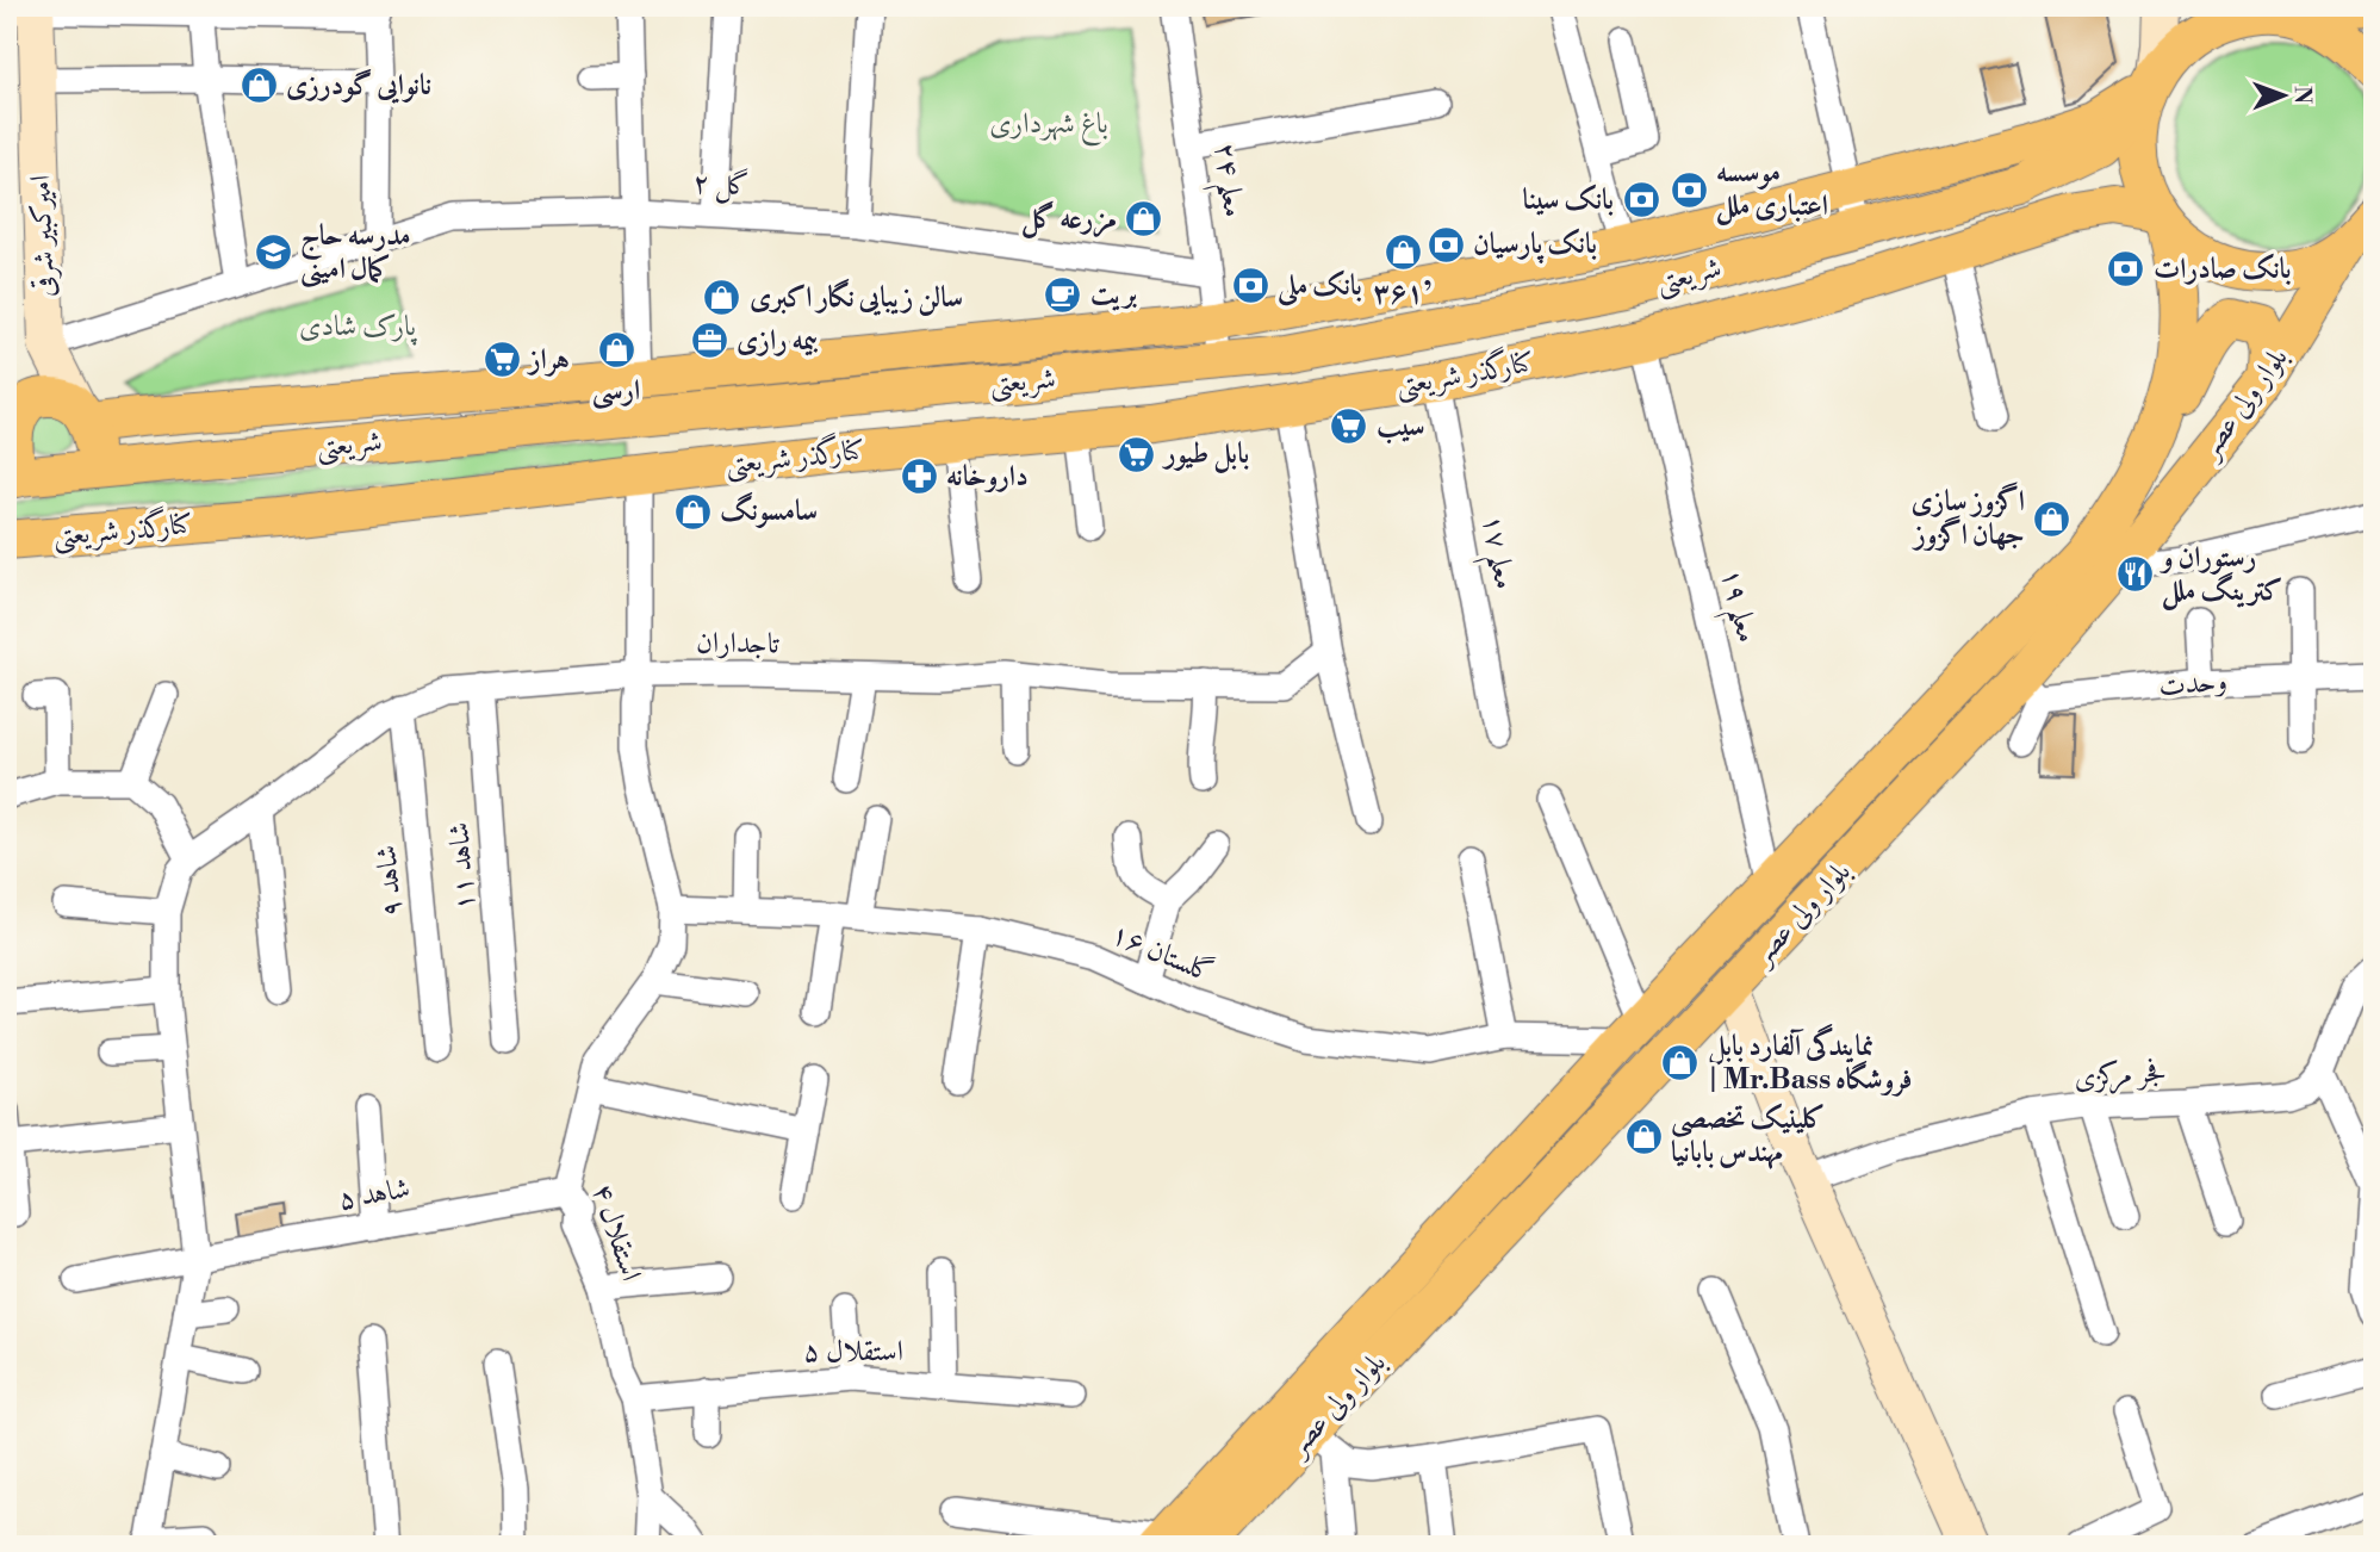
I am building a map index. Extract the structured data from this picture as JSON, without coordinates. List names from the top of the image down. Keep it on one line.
{"streets":{"main road":["امیرکبیر شرقی","شریعتی","کنارگذر شریعتی","بلوار ولی عصر"],"street":["معلم ۲۴","گل ۲","معلم ۱۷","معلم ۱۹","تاجداران","وحدت","شاهد ۱۱","شاهد ۹","گلستان ۱۶","فجر مرکزی","شاهد ۵","استقلال ۴","استقلال ۵"]},"crossings":[["معلم ۲۴","گل ۲"],["معلم ۲۴","شریعتی"],["گل ۲","امیرکبیر شرقی"],["کنارگذر شریعتی","بلوار ولی عصر"],["کنارگذر شریعتی","معلم ۱۷"],["کنارگذر شریعتی","معلم ۱۹"],["کنارگذر شریعتی","استقلال ۴"],["بلوار ولی عصر","معلم ۱۹"],["بلوار ولی عصر","وحدت"],["بلوار ولی عصر","گلستان ۱۶"],["تاجداران","شاهد ۱۱"],["تاجداران","شاهد ۹"],["تاجداران","استقلال ۴"],["گلستان ۱۶","استقلال ۴"],["شاهد ۵","استقلال ۴"],["استقلال ۴","استقلال ۵"]],"parks":["باغ شهرداری","پارک شادی"],"places":{"shop":["نانوایی گودرزی","مزرعه گل","۳۶۱’","سالن زیبایی نگار اکبری","ارسی","سامسونگ","اگزوز سازی جهان اگزوز","نمایندگی آلفارد بابل | Mr.Bass فروشگاه","کلینیک تخصصی مهندس بابانیا"],"bank":["موسسه اعتباری ملل","بانک سینا","بانک پارسیان","بانک صادرات","بانک ملی"],"school or university":["مدرسه حاج کمال امینی"],"cafe":["بریت"],"office":["بیمه رازی"],"supermarket":["هراز","سیب","بابل طیور"],"pharmacy":["داروخانه"],"restaurant":["رستوران و کترینگ ملل"]},"north":"right"}
